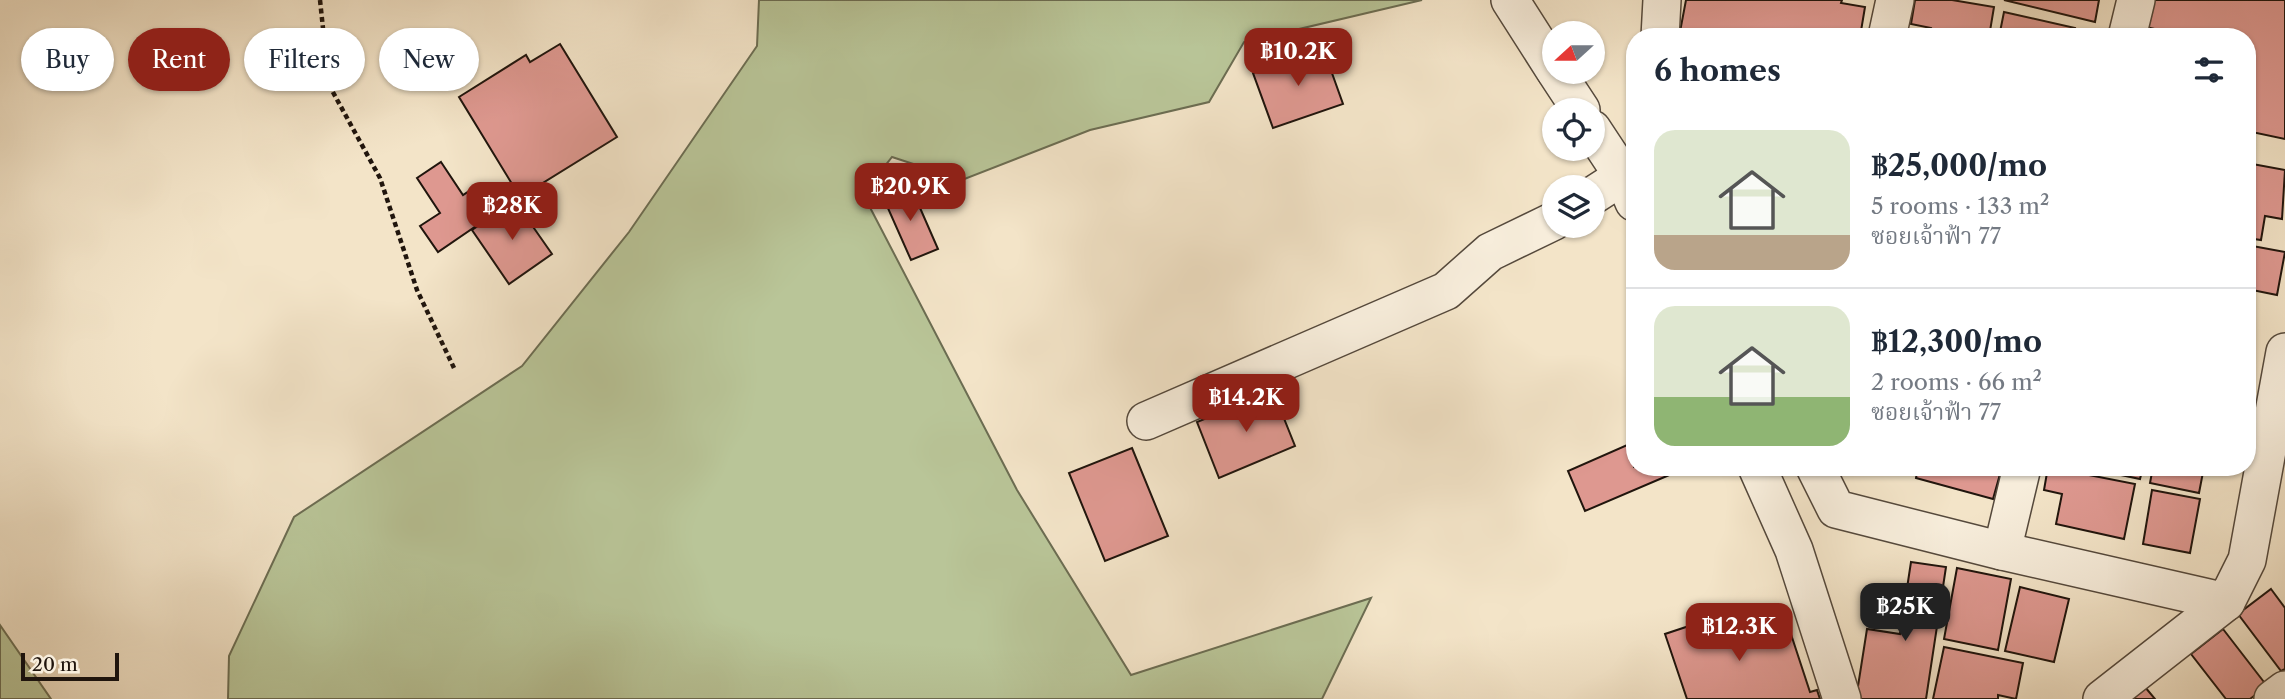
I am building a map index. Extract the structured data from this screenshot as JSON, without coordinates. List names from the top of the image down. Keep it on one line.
{"scale_bar":"20 m","north":"left","page":{"price":["฿10.2K","฿20.9K","฿28K","฿14.2K","฿25K","฿12.3K"],"chip":["Buy","Rent","Filters","New"],"heading":"6 homes","list":[{"name":"฿25,000/mo","note":"5 rooms · 133 m² · ซอยเจ้าฟ้า 77"},{"name":"฿12,300/mo","note":"2 rooms · 66 m² · ซอยเจ้าฟ้า 77"}],"scale":"20 m"}}
